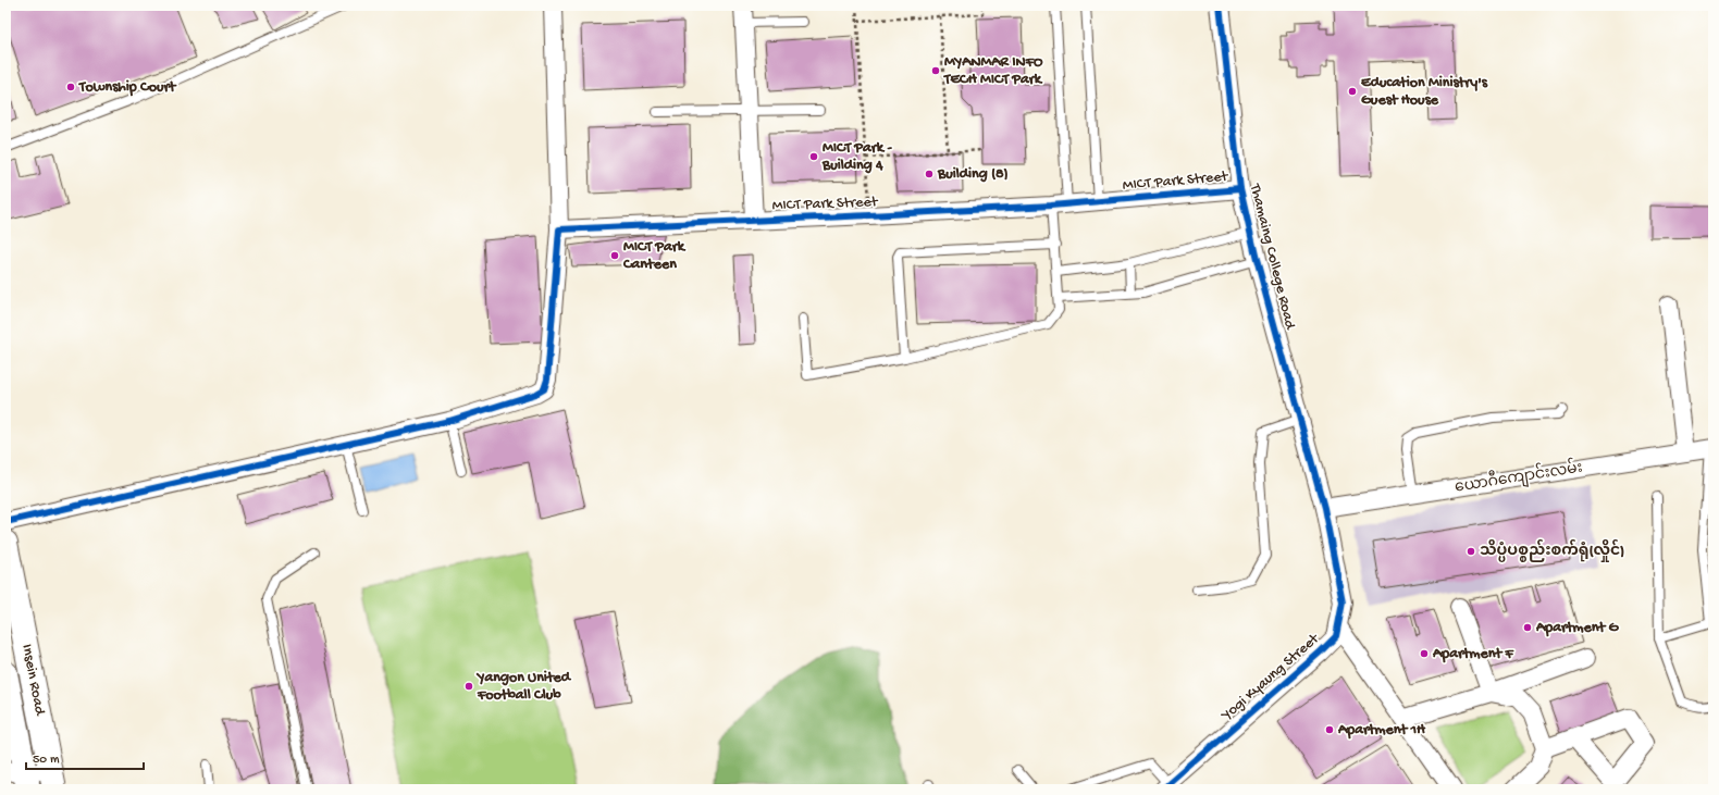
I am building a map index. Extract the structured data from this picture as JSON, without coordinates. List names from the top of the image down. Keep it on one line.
{"streets":{"main road":["Insein Road"],"street":["MICT Park Street","Thamaing College Road","ယောဂီကျောင်းလမ်း","Yogi Kyaung Street"]},"crossings":[["MICT Park Street","Thamaing College Road"],["Thamaing College Road","ယောဂီကျောင်းလမ်း"],["Thamaing College Road","Yogi Kyaung Street"],["ယောဂီကျောင်းလမ်း","Yogi Kyaung Street"]],"places":["MYANMAR INFO TECH MICT Park","Township Court","Education Ministry's Guest House","MICT Park - Building 4","Building (8)","MICT Park Canteen","သိပ္ပံပစ္စည်းစက်ရုံ(လှိုင်)","Apartment G","Apartment F","Yangon United Football Club","Apartment 1H"],"scale_bar":"50 m"}
